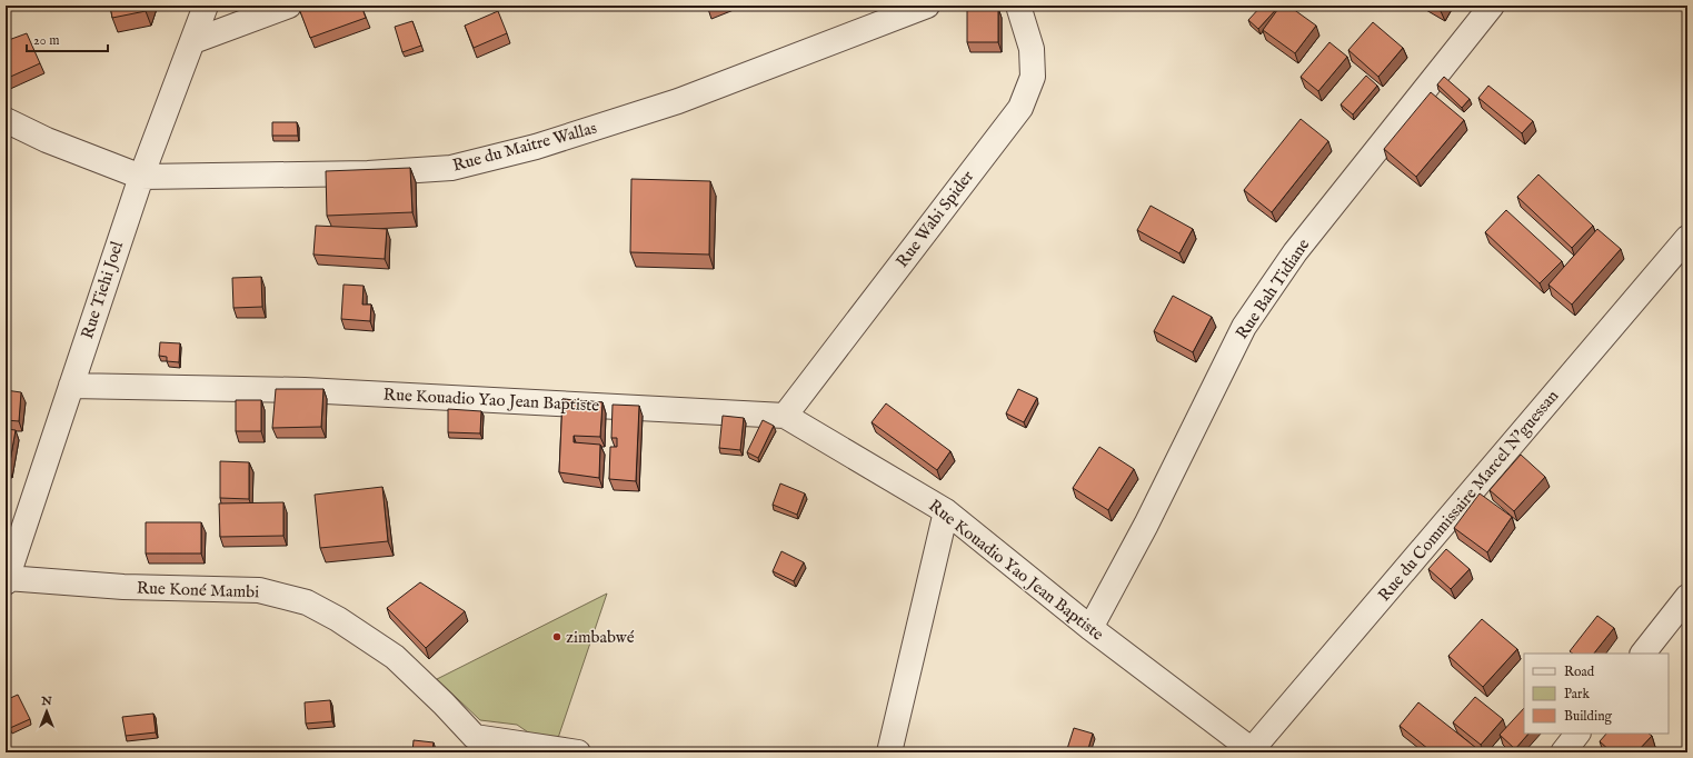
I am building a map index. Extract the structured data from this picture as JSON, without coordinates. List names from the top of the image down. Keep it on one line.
{"streets":{"street":["Rue du Maitre Wallas","Rue Wabi Spider","Rue Bah Tidiane","Rue Tiehi Joel","Rue Kouadio Yao Jean Baptiste","Rue du Commissaire Marcel N'guessan","Rue Koné Mambi"]},"crossings":[["Rue du Maitre Wallas","Rue Tiehi Joel"],["Rue Wabi Spider","Rue Kouadio Yao Jean Baptiste"],["Rue Bah Tidiane","Rue Kouadio Yao Jean Baptiste"],["Rue Tiehi Joel","Rue Kouadio Yao Jean Baptiste"],["Rue Tiehi Joel","Rue Koné Mambi"],["Rue Kouadio Yao Jean Baptiste","Rue du Commissaire Marcel N'guessan"]],"places":["zimbabwé"],"legend":["Road","Park","Building"],"scale_bar":"20 m","north":"top"}
